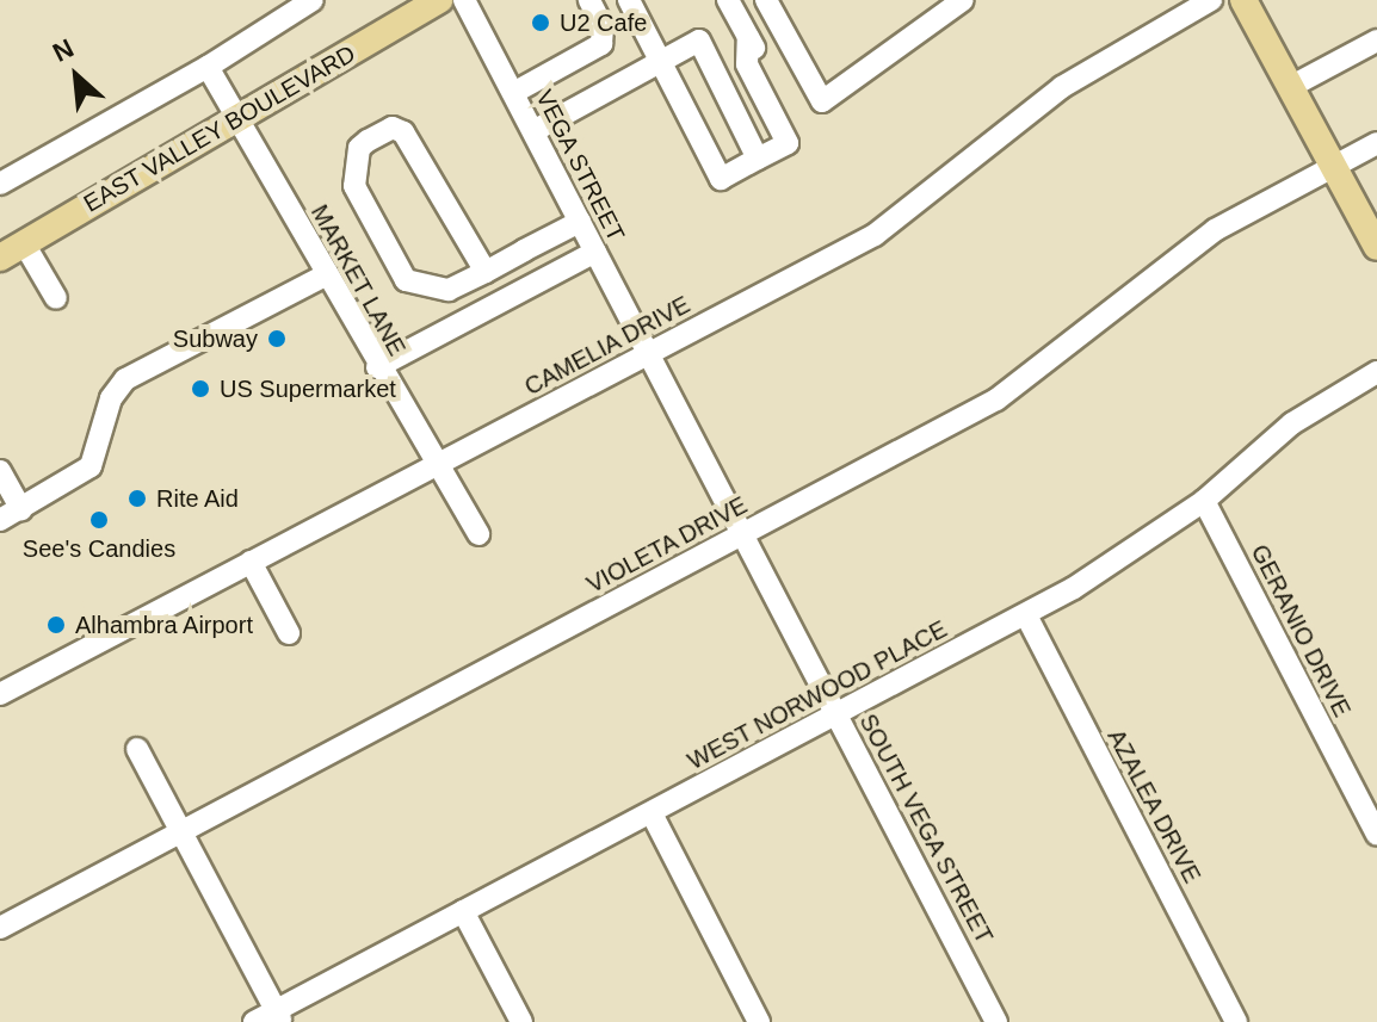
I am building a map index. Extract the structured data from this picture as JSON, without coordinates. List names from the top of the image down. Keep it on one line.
{"streets":{"main road":["EAST VALLEY BOULEVARD"],"street":["VEGA STREET","MARKET LANE","CAMELIA DRIVE","VIOLETA DRIVE","GERANIO DRIVE","WEST NORWOOD PLACE","AZALEA DRIVE","SOUTH VEGA STREET"]},"crossings":[["EAST VALLEY BOULEVARD","MARKET LANE"],["VEGA STREET","CAMELIA DRIVE"],["VEGA STREET","SOUTH VEGA STREET"],["MARKET LANE","CAMELIA DRIVE"],["CAMELIA DRIVE","SOUTH VEGA STREET"],["VIOLETA DRIVE","SOUTH VEGA STREET"],["GERANIO DRIVE","WEST NORWOOD PLACE"],["WEST NORWOOD PLACE","AZALEA DRIVE"],["WEST NORWOOD PLACE","SOUTH VEGA STREET"]],"places":["U2 Cafe","Subway","US Supermarket","Rite Aid","See's Candies","Alhambra Airport"],"north":"top left"}
